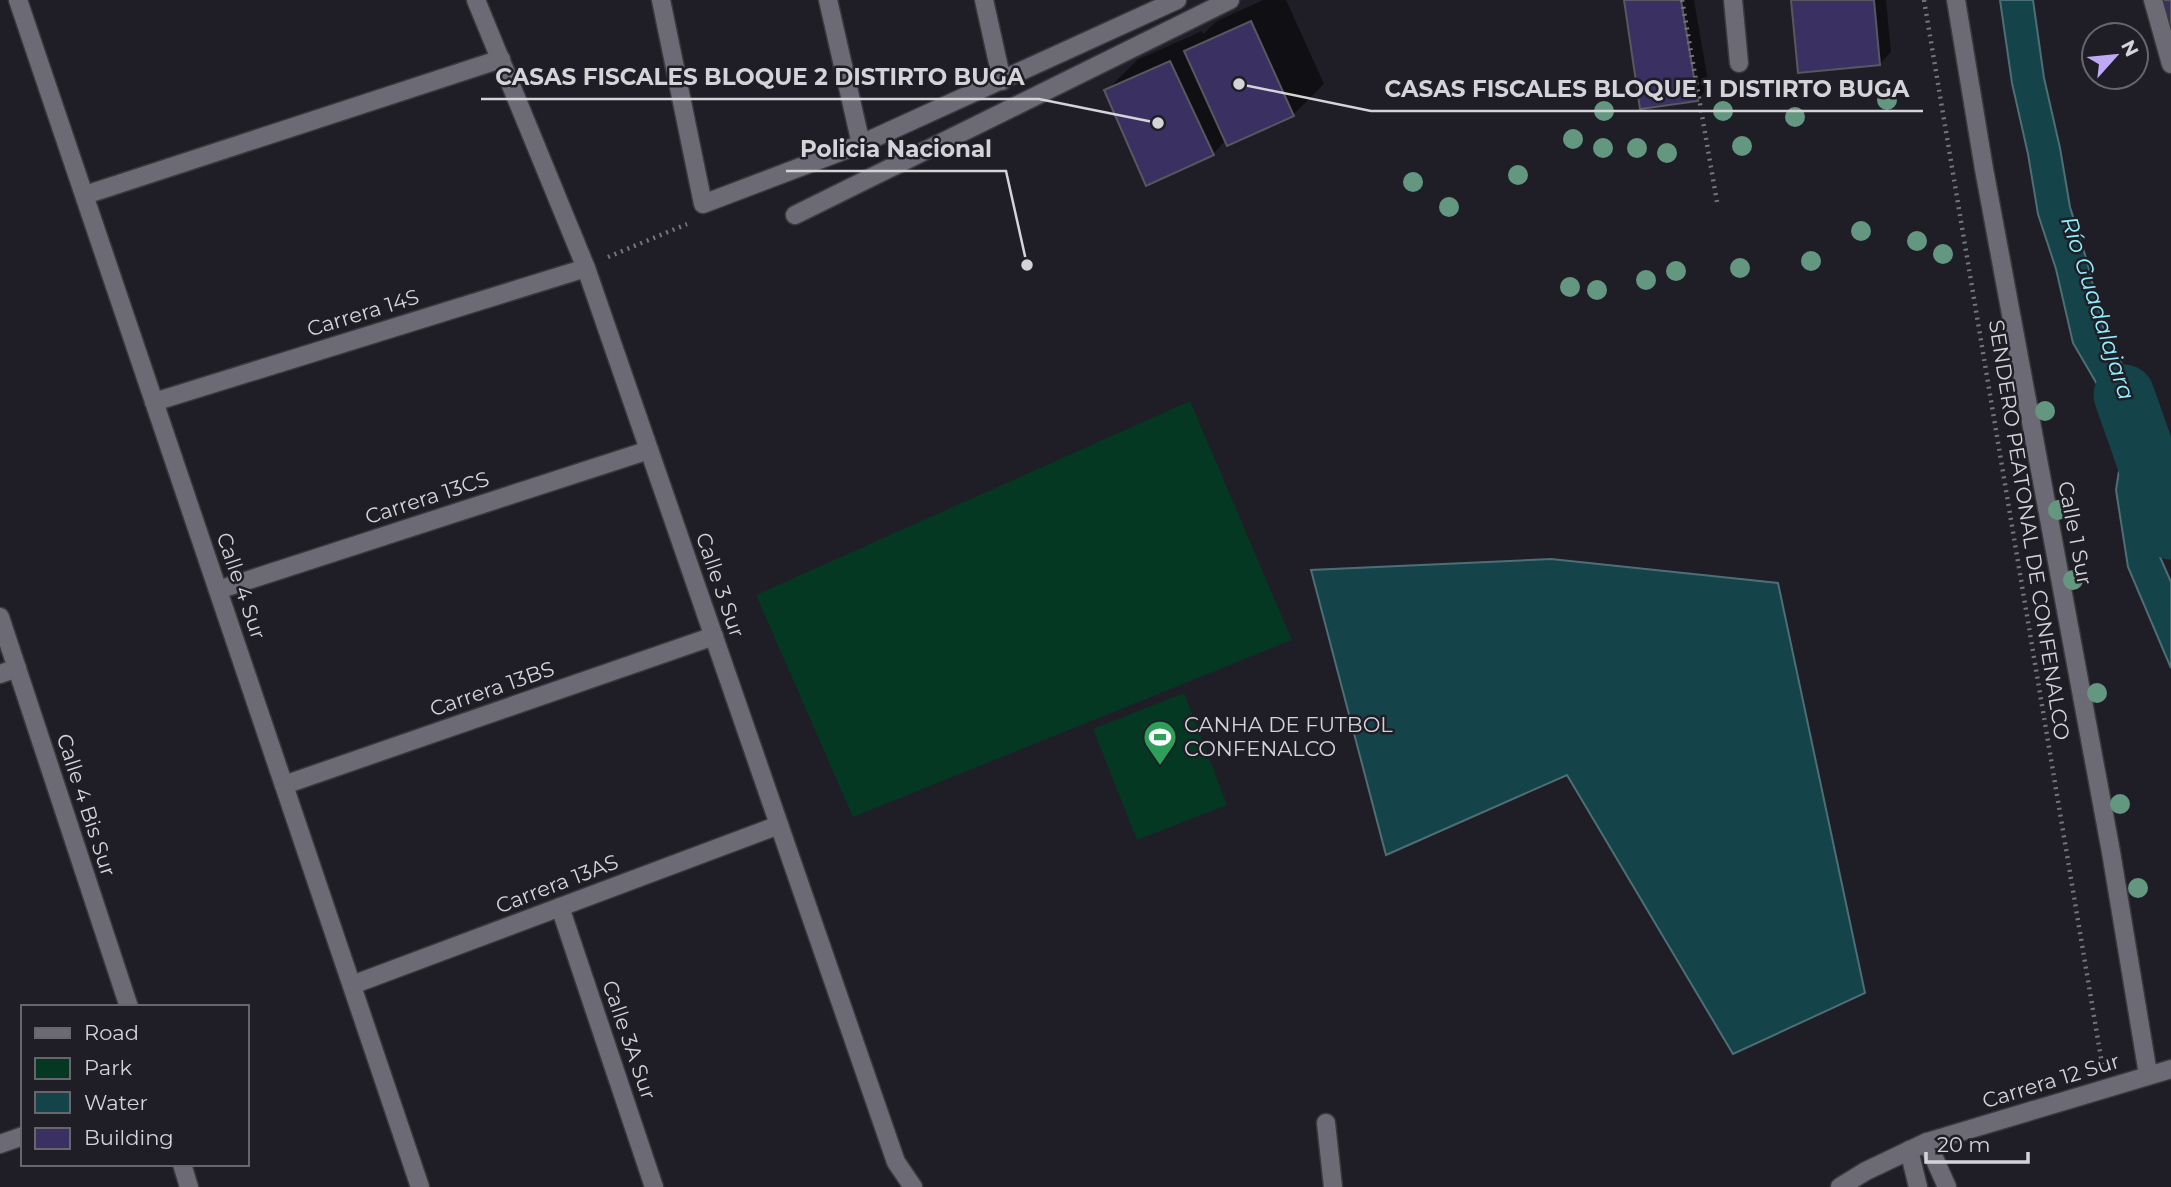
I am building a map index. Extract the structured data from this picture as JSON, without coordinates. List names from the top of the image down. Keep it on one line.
{"streets":{"street":["Carrera 14S","Carrera 13CS","Calle 1 Sur","Calle 3 Sur","Calle 4 Sur","Carrera 13BS","Calle 4 Bis Sur","Carrera 13AS","Calle 3A Sur","Carrera 12 Sur"],"path":["SENDERO PEATONAL DE CONFENALCO"]},"crossings":[["Carrera 14S","Calle 3 Sur"],["Carrera 14S","Calle 4 Sur"],["Carrera 13CS","Calle 3 Sur"],["Carrera 13CS","Calle 4 Sur"],["Calle 1 Sur","Carrera 12 Sur"],["Calle 3 Sur","Carrera 13BS"],["Calle 3 Sur","Carrera 13AS"],["Calle 4 Sur","Carrera 13BS"],["Calle 4 Sur","Carrera 13AS"],["Carrera 13AS","Calle 3A Sur"]],"water":["Río Guadalajara"],"places":{"other":["CASAS FISCALES BLOQUE 1 DISTIRTO BUGA","CASAS FISCALES BLOQUE 2 DISTIRTO BUGA","Policia Nacional"],"sports":["CANHA DE FUTBOL CONFENALCO"]},"legend":["Road","Park","Water","Building"],"scale_bar":"20 m","north":"top right"}
